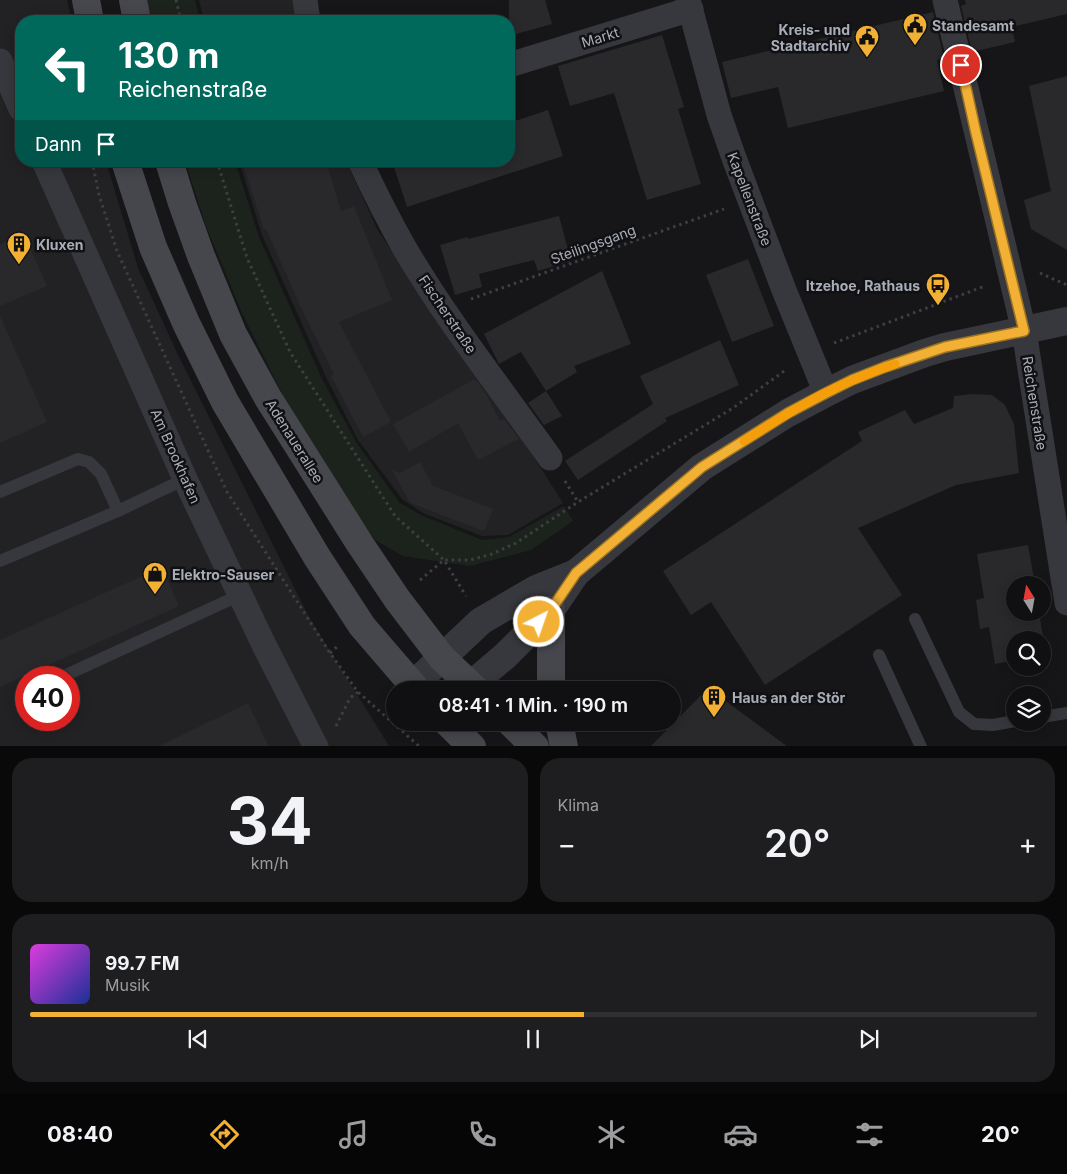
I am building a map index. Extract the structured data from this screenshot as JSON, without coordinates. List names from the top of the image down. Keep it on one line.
{"streets":{"main road":["Adenauerallee"],"street":["Markt","Kapellenstraße","Fischerstraße","Reichenstraße","Am Brookhafen"],"path":["Steilingsgang"]},"crossings":[["Markt","Kapellenstraße"],["Kapellenstraße","Steilingsgang"],["Steilingsgang","Fischerstraße"]],"places":{"public building":["Standesamt","Kreis- und Stadtarchiv"],"building":["Kluxen","Haus an der Stör"],"bus stop":["Itzehoe, Rathaus"],"shop":["Elektro-Sauser"]},"north":"top","page":{"turn":["130 m","Reichenstraße"],"then":"Dann","limit":"40","trip":"08:41 · 1 Min. · 190 m","tile":[["34","km/h"],"Klima"],"heat":["−","20°","+"],"song":["99.7 FM","Musik"],"tabs":["08:40","20°"]}}
